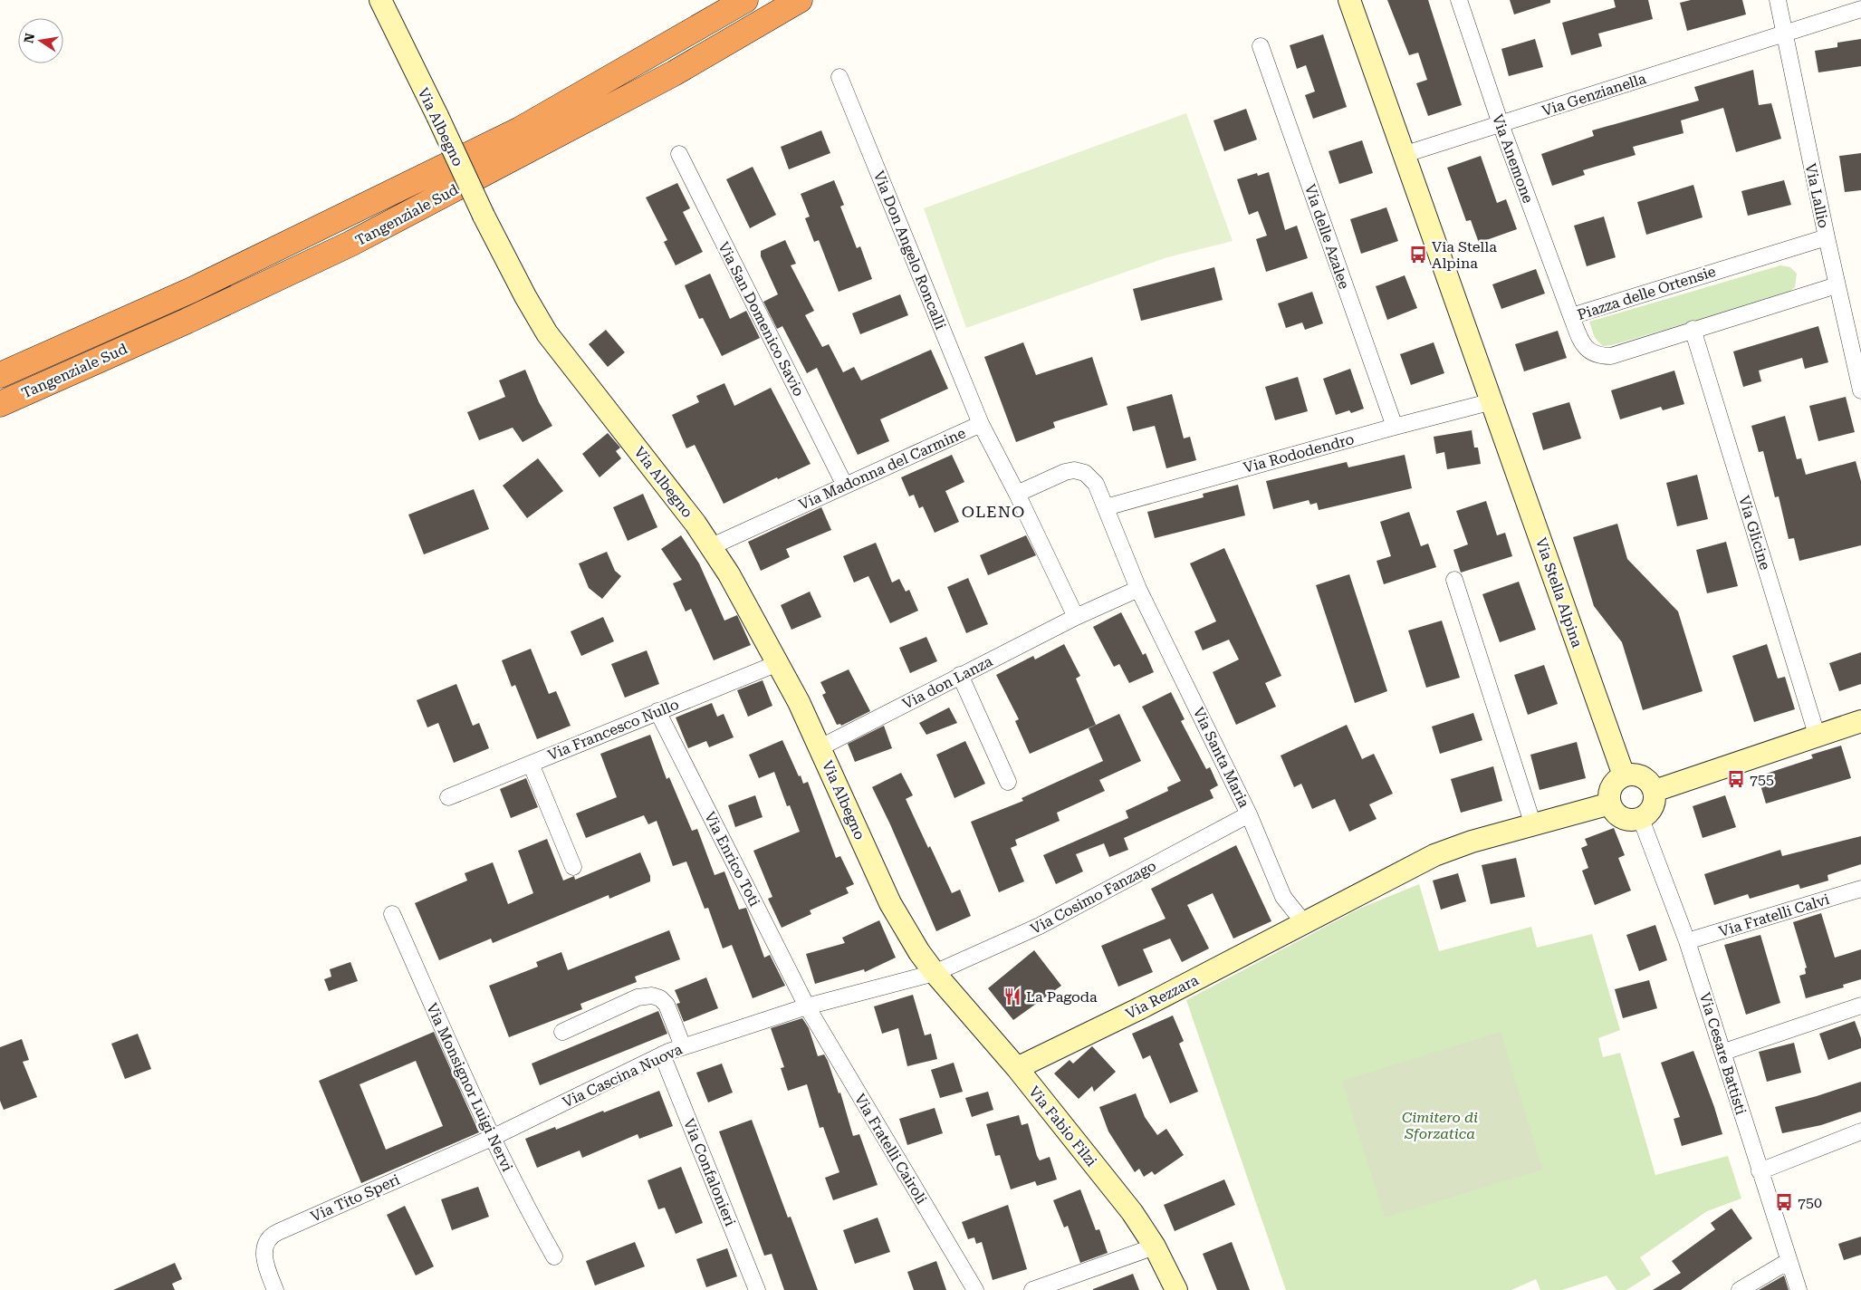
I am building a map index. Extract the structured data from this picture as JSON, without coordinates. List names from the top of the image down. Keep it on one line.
{"streets":{"highway":["Tangenziale Sud"],"street":["Via Genzianella","Via Albegno","Via Anemone","Via Lallio","Via delle Azalee","Via Don Angelo Roncalli","Piazza delle Ortensie","Via San Domenico Savio","Via Rododendro","Via Madonna del Carmine","Via Glicine","Via Stella Alpina","Via don Lanza","Via Francesco Nullo","Via Santa Maria","Via Enrico Toti","Via Cosimo Fanzago","Via Fratelli Calvi","Via Rezzara","Via Cesare Battisti","Via Cascina Nuova","Via Monsignor Luigi Nervi","Via Fabio Filzi","Via Fratelli Cairoli","Via Confalonieri","Via Tito Speri"]},"crossings":[["Via Genzianella","Via Anemone"],["Via Genzianella","Via Lallio"],["Via Genzianella","Via Stella Alpina"],["Via Albegno","Via Madonna del Carmine"],["Via Albegno","Via don Lanza"],["Via Albegno","Via Francesco Nullo"],["Via Albegno","Via Cosimo Fanzago"],["Via Albegno","Via Fabio Filzi"],["Via Anemone","Piazza delle Ortensie"],["Via Lallio","Piazza delle Ortensie"],["Via delle Azalee","Via Rododendro"],["Via Don Angelo Roncalli","Via Madonna del Carmine"],["Piazza delle Ortensie","Via Glicine"],["Via San Domenico Savio","Via Madonna del Carmine"],["Via Rododendro","Via Stella Alpina"],["Via Rododendro","Via Santa Maria"],["Via Madonna del Carmine","Via don Lanza"],["Via Madonna del Carmine","Via Santa Maria"],["Via Stella Alpina","Via Rezzara"],["Via Stella Alpina","Via Cesare Battisti"],["Via don Lanza","Via Santa Maria"],["Via Francesco Nullo","Via Enrico Toti"],["Via Santa Maria","Via Cosimo Fanzago"],["Via Santa Maria","Via Rezzara"],["Via Enrico Toti","Via Cosimo Fanzago"],["Via Enrico Toti","Via Cascina Nuova"],["Via Enrico Toti","Via Fratelli Cairoli"],["Via Cosimo Fanzago","Via Cascina Nuova"],["Via Cosimo Fanzago","Via Fabio Filzi"],["Via Cosimo Fanzago","Via Fratelli Cairoli"],["Via Fratelli Calvi","Via Cesare Battisti"],["Via Rezzara","Via Cesare Battisti"],["Via Rezzara","Via Fabio Filzi"],["Via Cascina Nuova","Via Monsignor Luigi Nervi"],["Via Cascina Nuova","Via Fratelli Cairoli"],["Via Cascina Nuova","Via Confalonieri"],["Via Cascina Nuova","Via Tito Speri"],["Via Monsignor Luigi Nervi","Via Tito Speri"]],"districts":["OLENO"],"parks":["Cimitero di Sforzatica"],"places":{"bus stop":["Via Stella Alpina","755","750"],"restaurant":["La Pagoda"]},"north":"left"}
